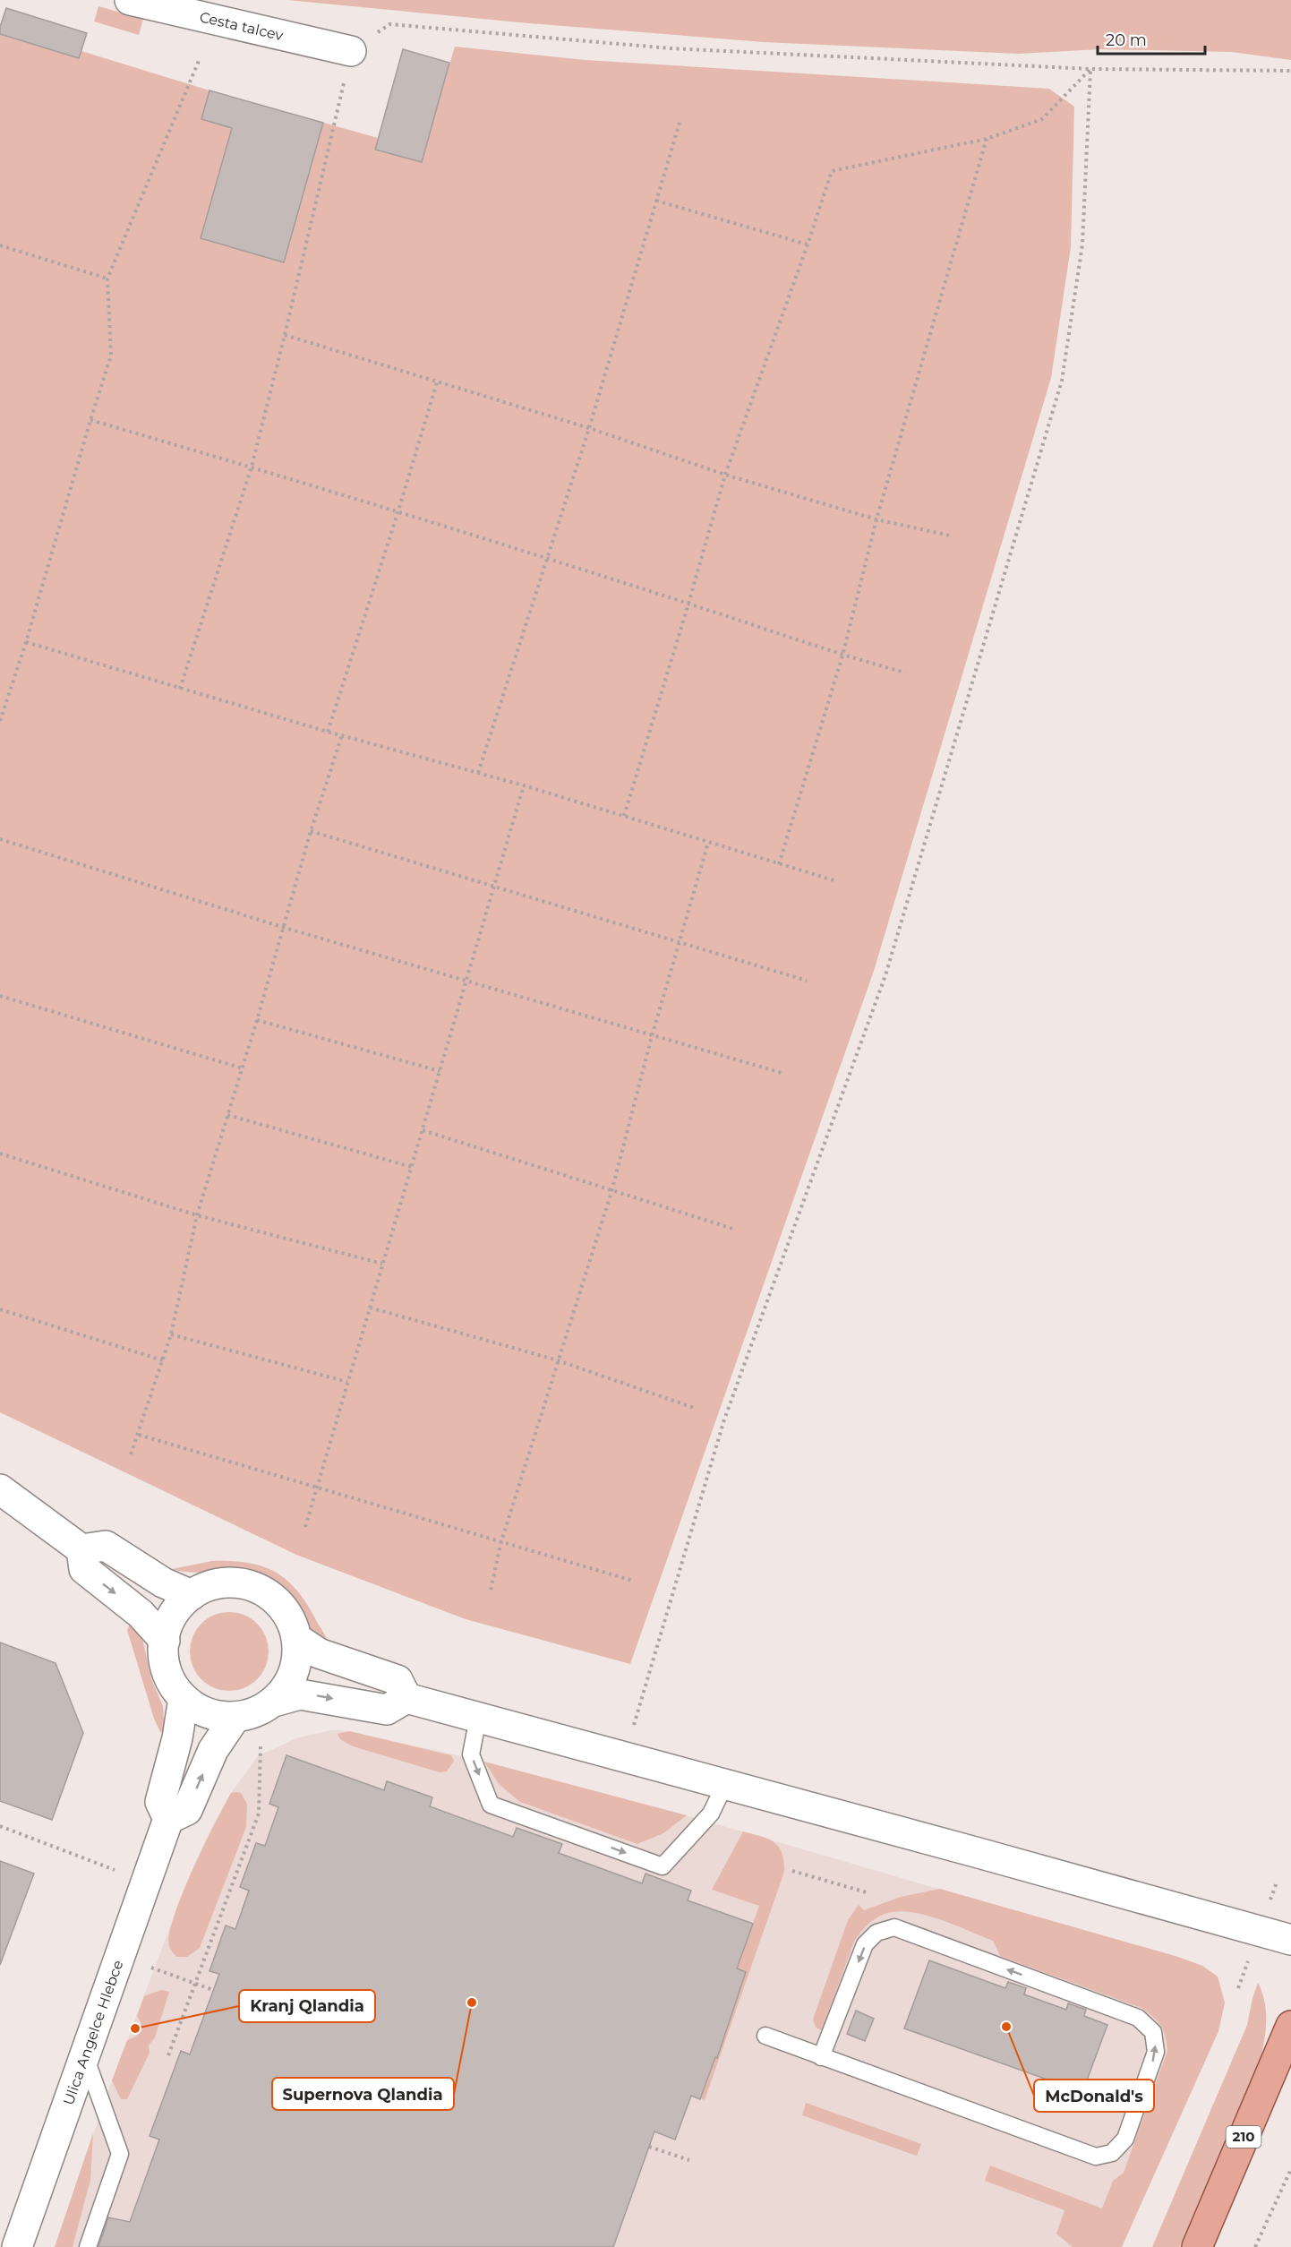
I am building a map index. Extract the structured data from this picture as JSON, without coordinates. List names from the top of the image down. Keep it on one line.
{"streets":{"main road":["210"],"street":["Cesta talcev","Ulica Angelce Hlebce"]},"places":["Supernova Qlandia","McDonald's","Kranj Qlandia"],"scale_bar":"20 m"}
